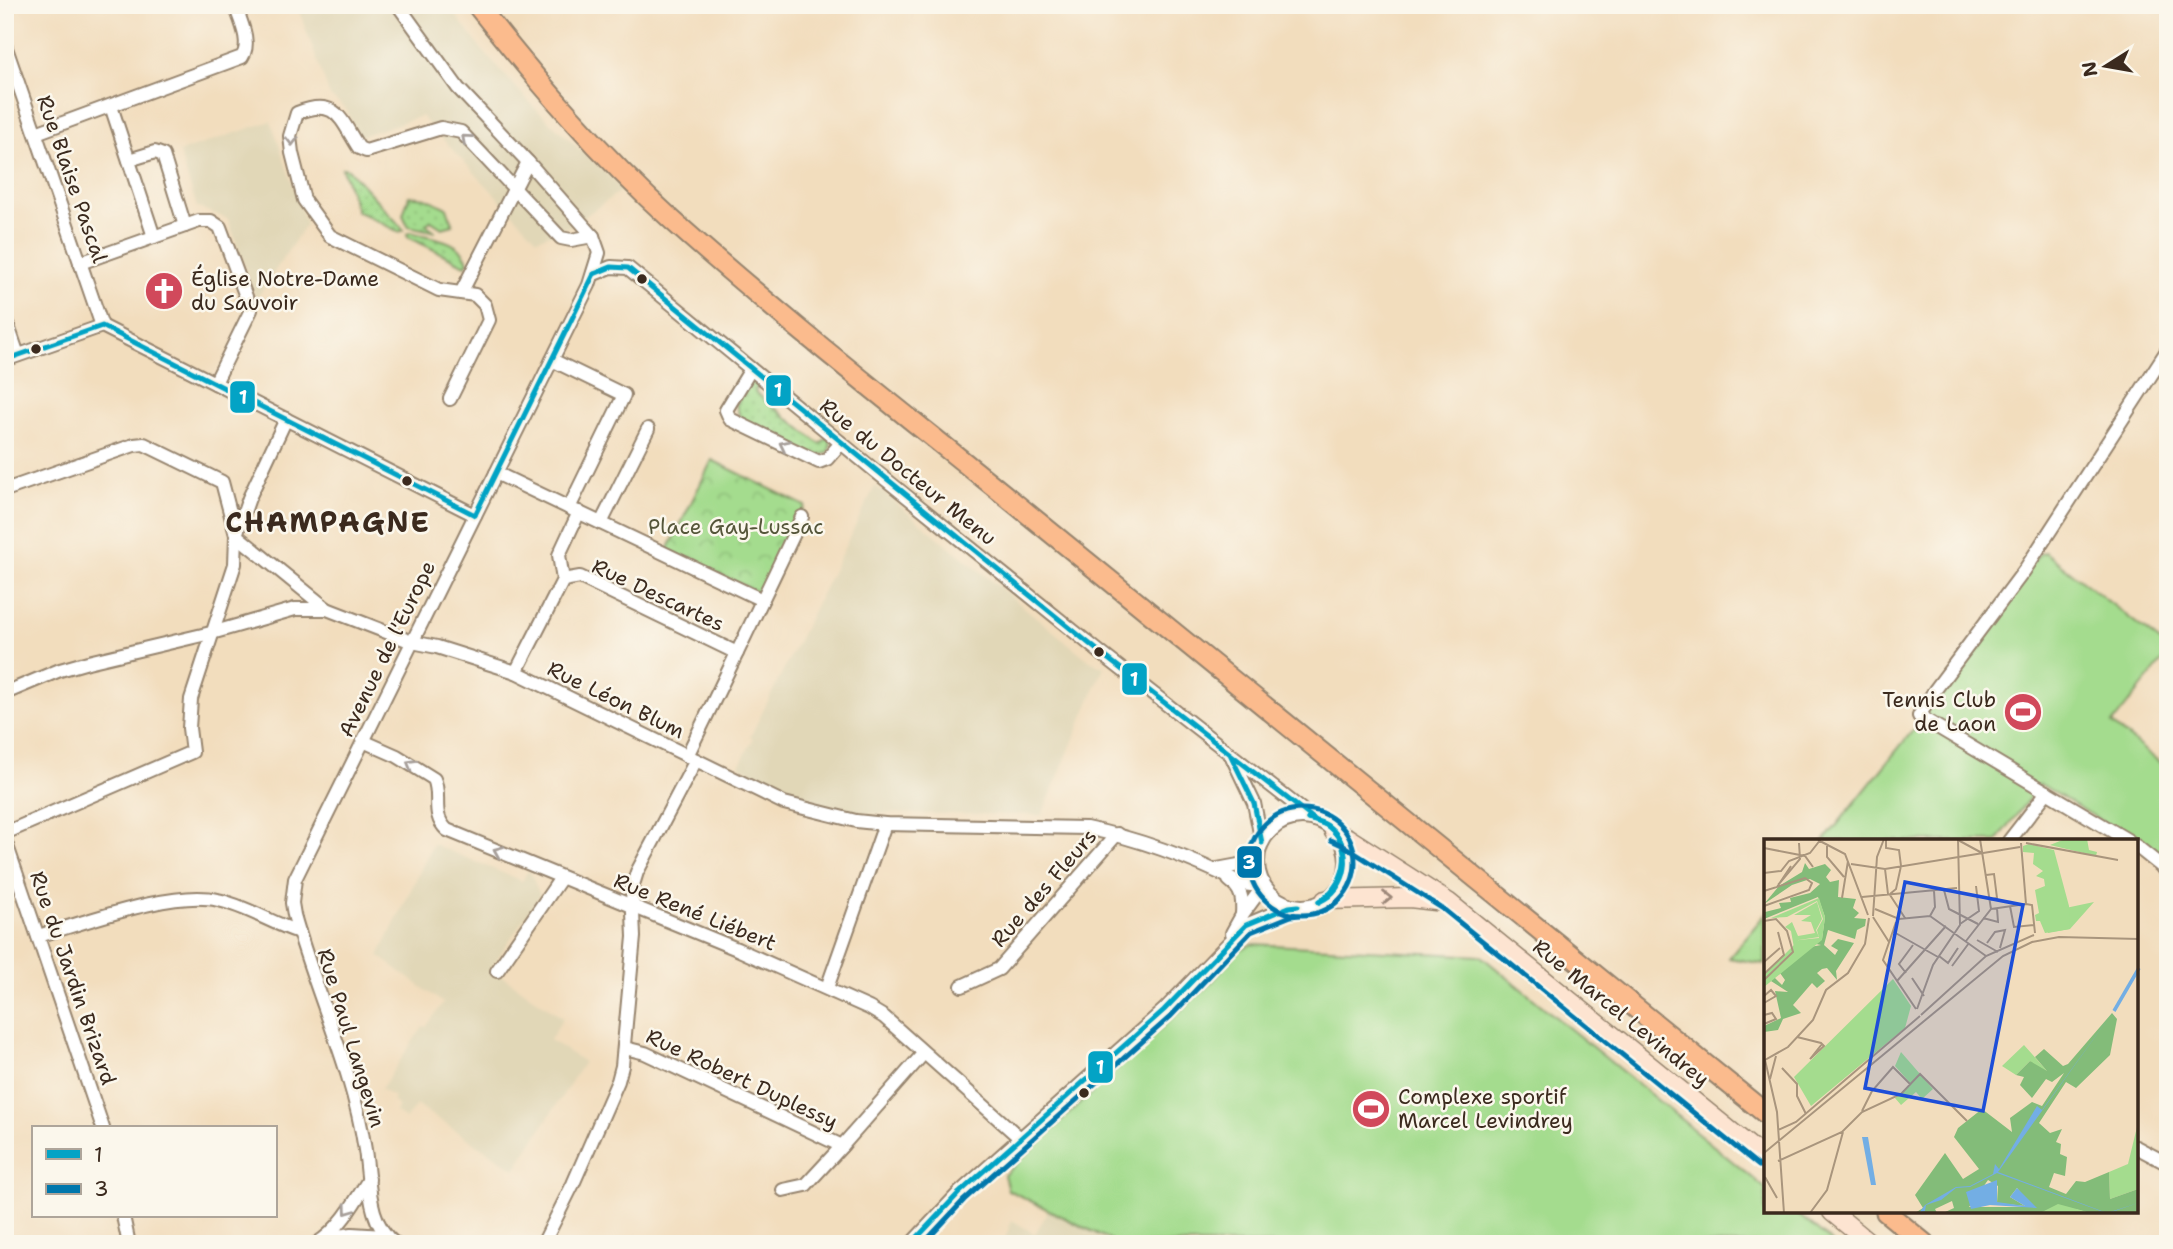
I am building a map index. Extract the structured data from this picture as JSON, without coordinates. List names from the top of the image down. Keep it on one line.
{"streets":{"street":["Rue Blaise Pascal","Rue du Docteur Menu","Rue Descartes","Avenue de l'Europe","Rue Léon Blum","Rue des Fleurs","Rue René Liébert","Rue du Jardin Brizard","Rue Marcel Levindrey","Rue Paul Langevin","Rue Robert Duplessy"]},"crossings":[["Rue du Docteur Menu","Avenue de l'Europe"],["Rue du Docteur Menu","Rue Léon Blum"],["Rue du Docteur Menu","Rue Marcel Levindrey"],["Rue Descartes","Avenue de l'Europe"],["Rue Descartes","Rue Léon Blum"],["Rue Descartes","Rue René Liébert"],["Rue Descartes","Rue Robert Duplessy"],["Avenue de l'Europe","Rue Léon Blum"],["Avenue de l'Europe","Rue René Liébert"],["Avenue de l'Europe","Rue Paul Langevin"],["Rue Léon Blum","Rue des Fleurs"],["Rue Léon Blum","Rue Marcel Levindrey"],["Rue René Liébert","Rue Robert Duplessy"]],"districts":["CHAMPAGNE"],"parks":["Place Gay-Lussac"],"places":{"church":["Église Notre-Dame du Sauvoir"],"sports":["Tennis Club de Laon","Complexe sportif Marcel Levindrey"]},"lines":["transit line 1","transit line 3"],"legend":["1","3"],"north":"left"}
